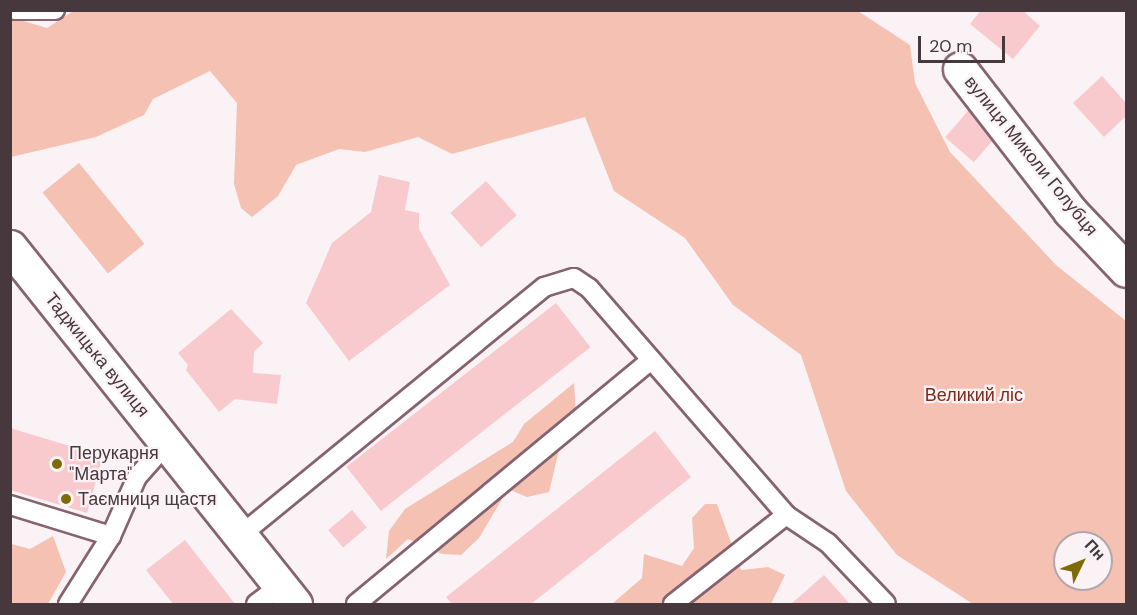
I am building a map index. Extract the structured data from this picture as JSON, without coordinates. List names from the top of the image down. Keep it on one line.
{"streets":{"street":["вулиця Миколи Голубця","Таджицька вулиця"]},"parks":["Великий ліс"],"places":["Перукарня \"Марта\"","Таємниця щастя"],"scale_bar":"20 m","north":"top right"}
